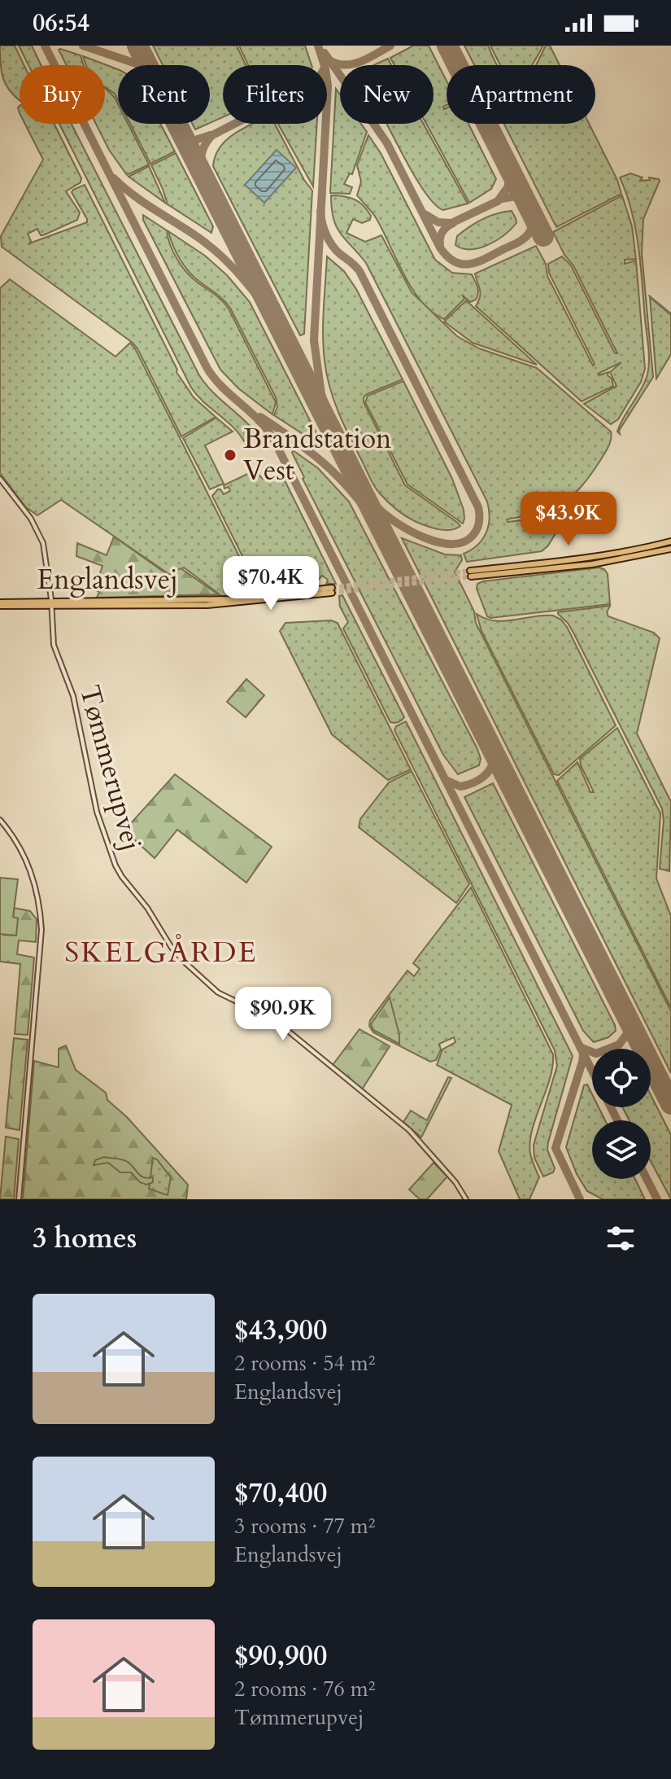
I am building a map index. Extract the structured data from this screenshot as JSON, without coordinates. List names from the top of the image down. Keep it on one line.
{"streets":{"main road":["Englandsvej"],"street":["Tømmerupvej"]},"crossings":[["Englandsvej","Tømmerupvej"]],"districts":["SKELGÅRDE"],"places":["Brandstation Vest"],"page":{"status":"06:54","chip":["Buy","Rent","Filters","New","Apartment"],"price":["$43.9K","$70.4K","$90.9K"],"heading":"3 homes","list":[{"name":"$43,900","note":"2 rooms · 54 m² · Englandsvej"},{"name":"$70,400","note":"3 rooms · 77 m² · Englandsvej"},{"name":"$90,900","note":"2 rooms · 76 m² · Tømmerupvej"}]}}
